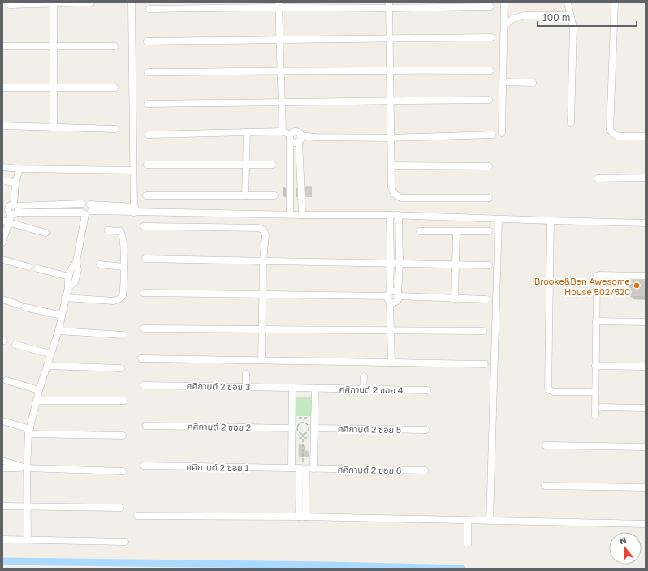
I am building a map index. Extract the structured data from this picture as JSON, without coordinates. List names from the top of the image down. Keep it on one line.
{"streets":{"street":["ศศิกานต์ 2 ซอย 3","ศศิกานต์ 2 ซอย 4","ศศิกานต์ 2 ซอย 2","ศศิกานต์ 2 ซอย 5","ศศิกานต์ 2 ซอย 1","ศศิกานต์ 2 ซอย 6"]},"crossings":[["ศศิกานต์ 2 ซอย 3","ศศิกานต์ 2 ซอย 4"],["ศศิกานต์ 2 ซอย 1","ศศิกานต์ 2 ซอย 6"]],"places":["Brooke&Ben Awesome House 502/520"],"scale_bar":"100 m","north":"top"}
